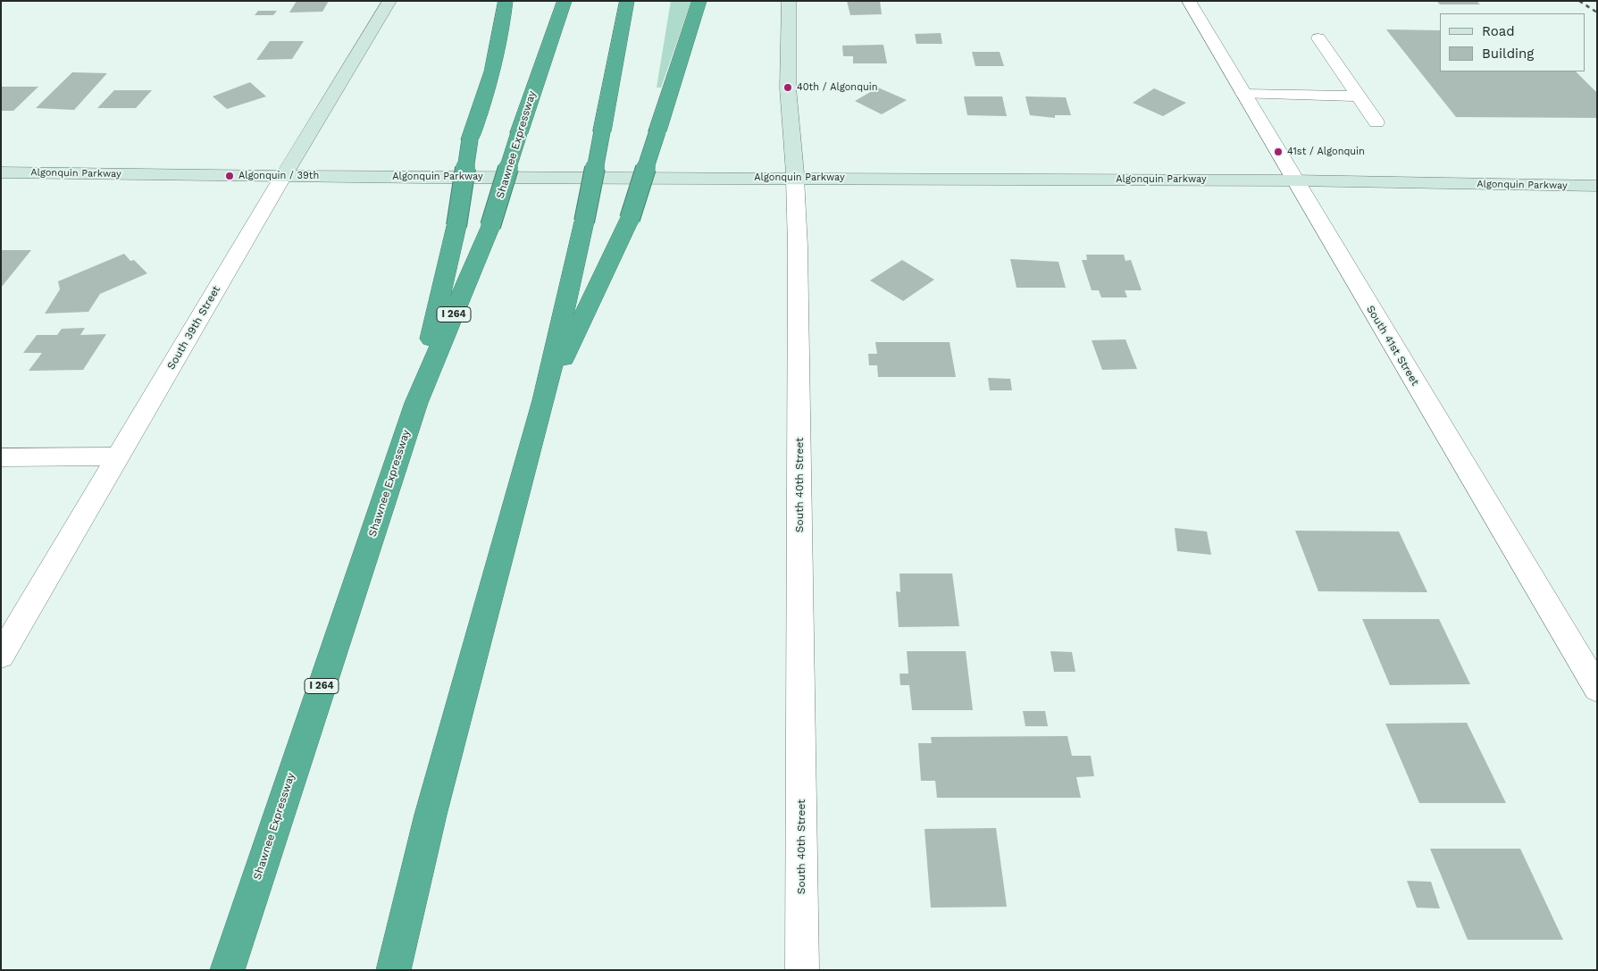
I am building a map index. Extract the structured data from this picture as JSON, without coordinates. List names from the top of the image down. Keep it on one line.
{"streets":{"highway":["Shawnee Expressway","I 264"],"main road":["Algonquin Parkway","South 39th Street","South 40th Street"],"street":["South 41st Street"]},"crossings":[["Algonquin Parkway","South 39th Street"],["Algonquin Parkway","South 41st Street"],["Algonquin Parkway","South 40th Street"]],"places":["40th / Algonquin","41st / Algonquin","Algonquin / 39th"],"legend":["Road","Building"]}
